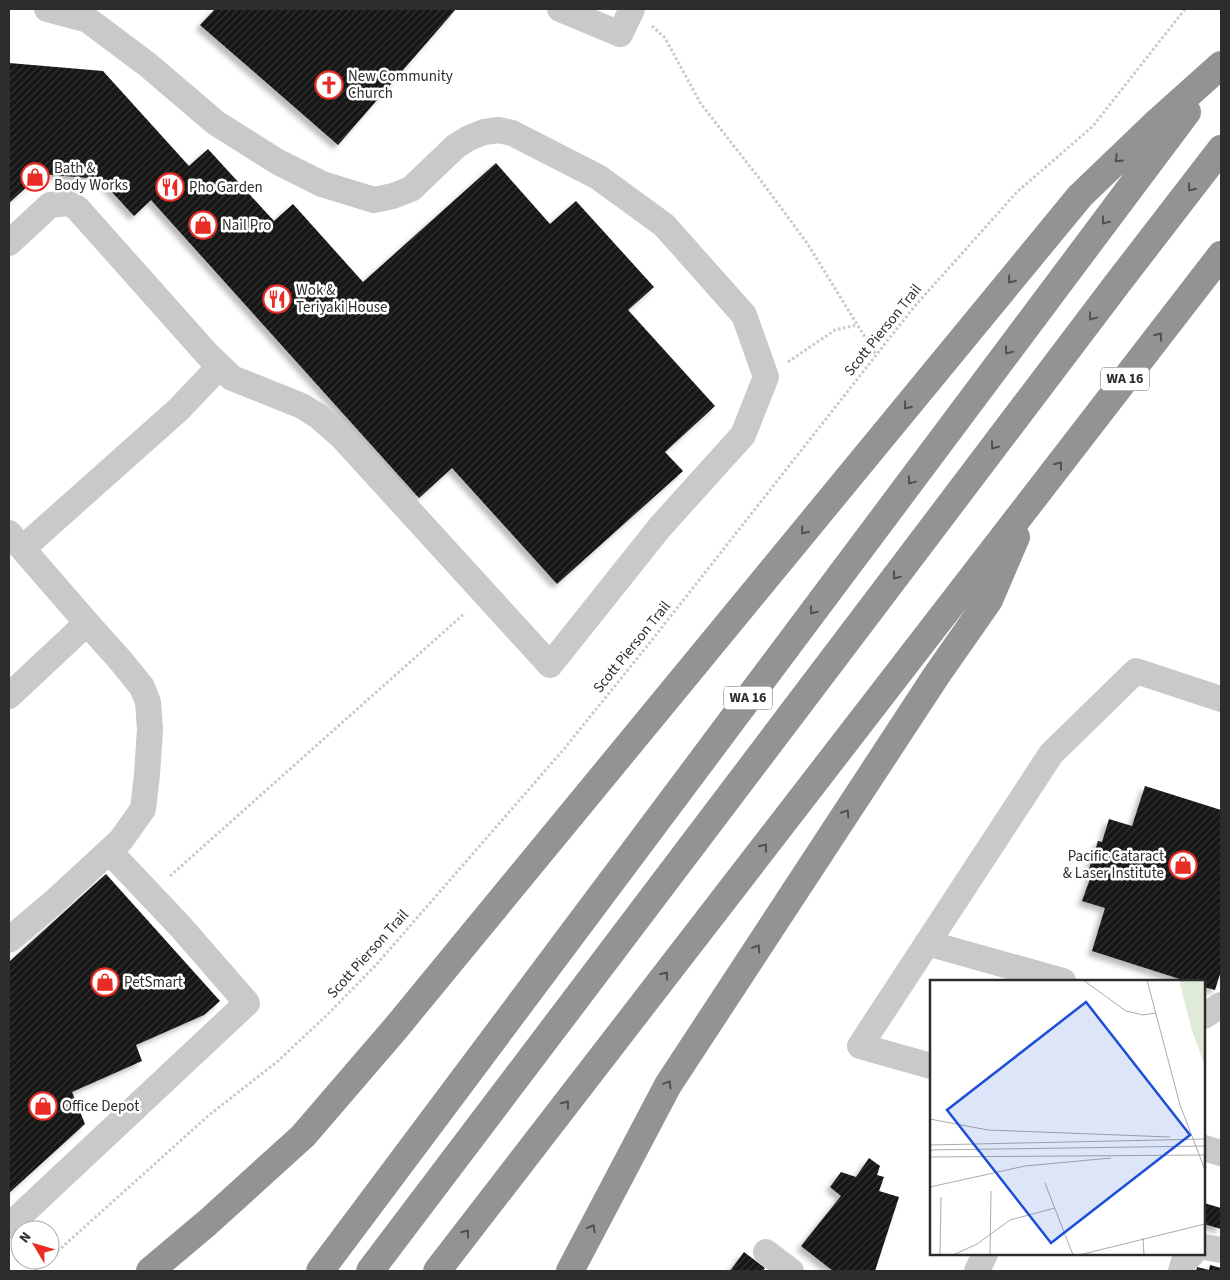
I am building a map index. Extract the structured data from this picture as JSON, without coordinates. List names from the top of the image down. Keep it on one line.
{"streets":{"highway":["WA 16"],"path":["Scott Pierson Trail"]},"places":{"church":["New Community Church"],"shop":["Bath & Body Works","Nail Pro","Pacific Cataract & Laser Institute","PetSmart","Office Depot"],"restaurant":["Pho Garden","Wok & Teriyaki House"]},"north":"top left"}
